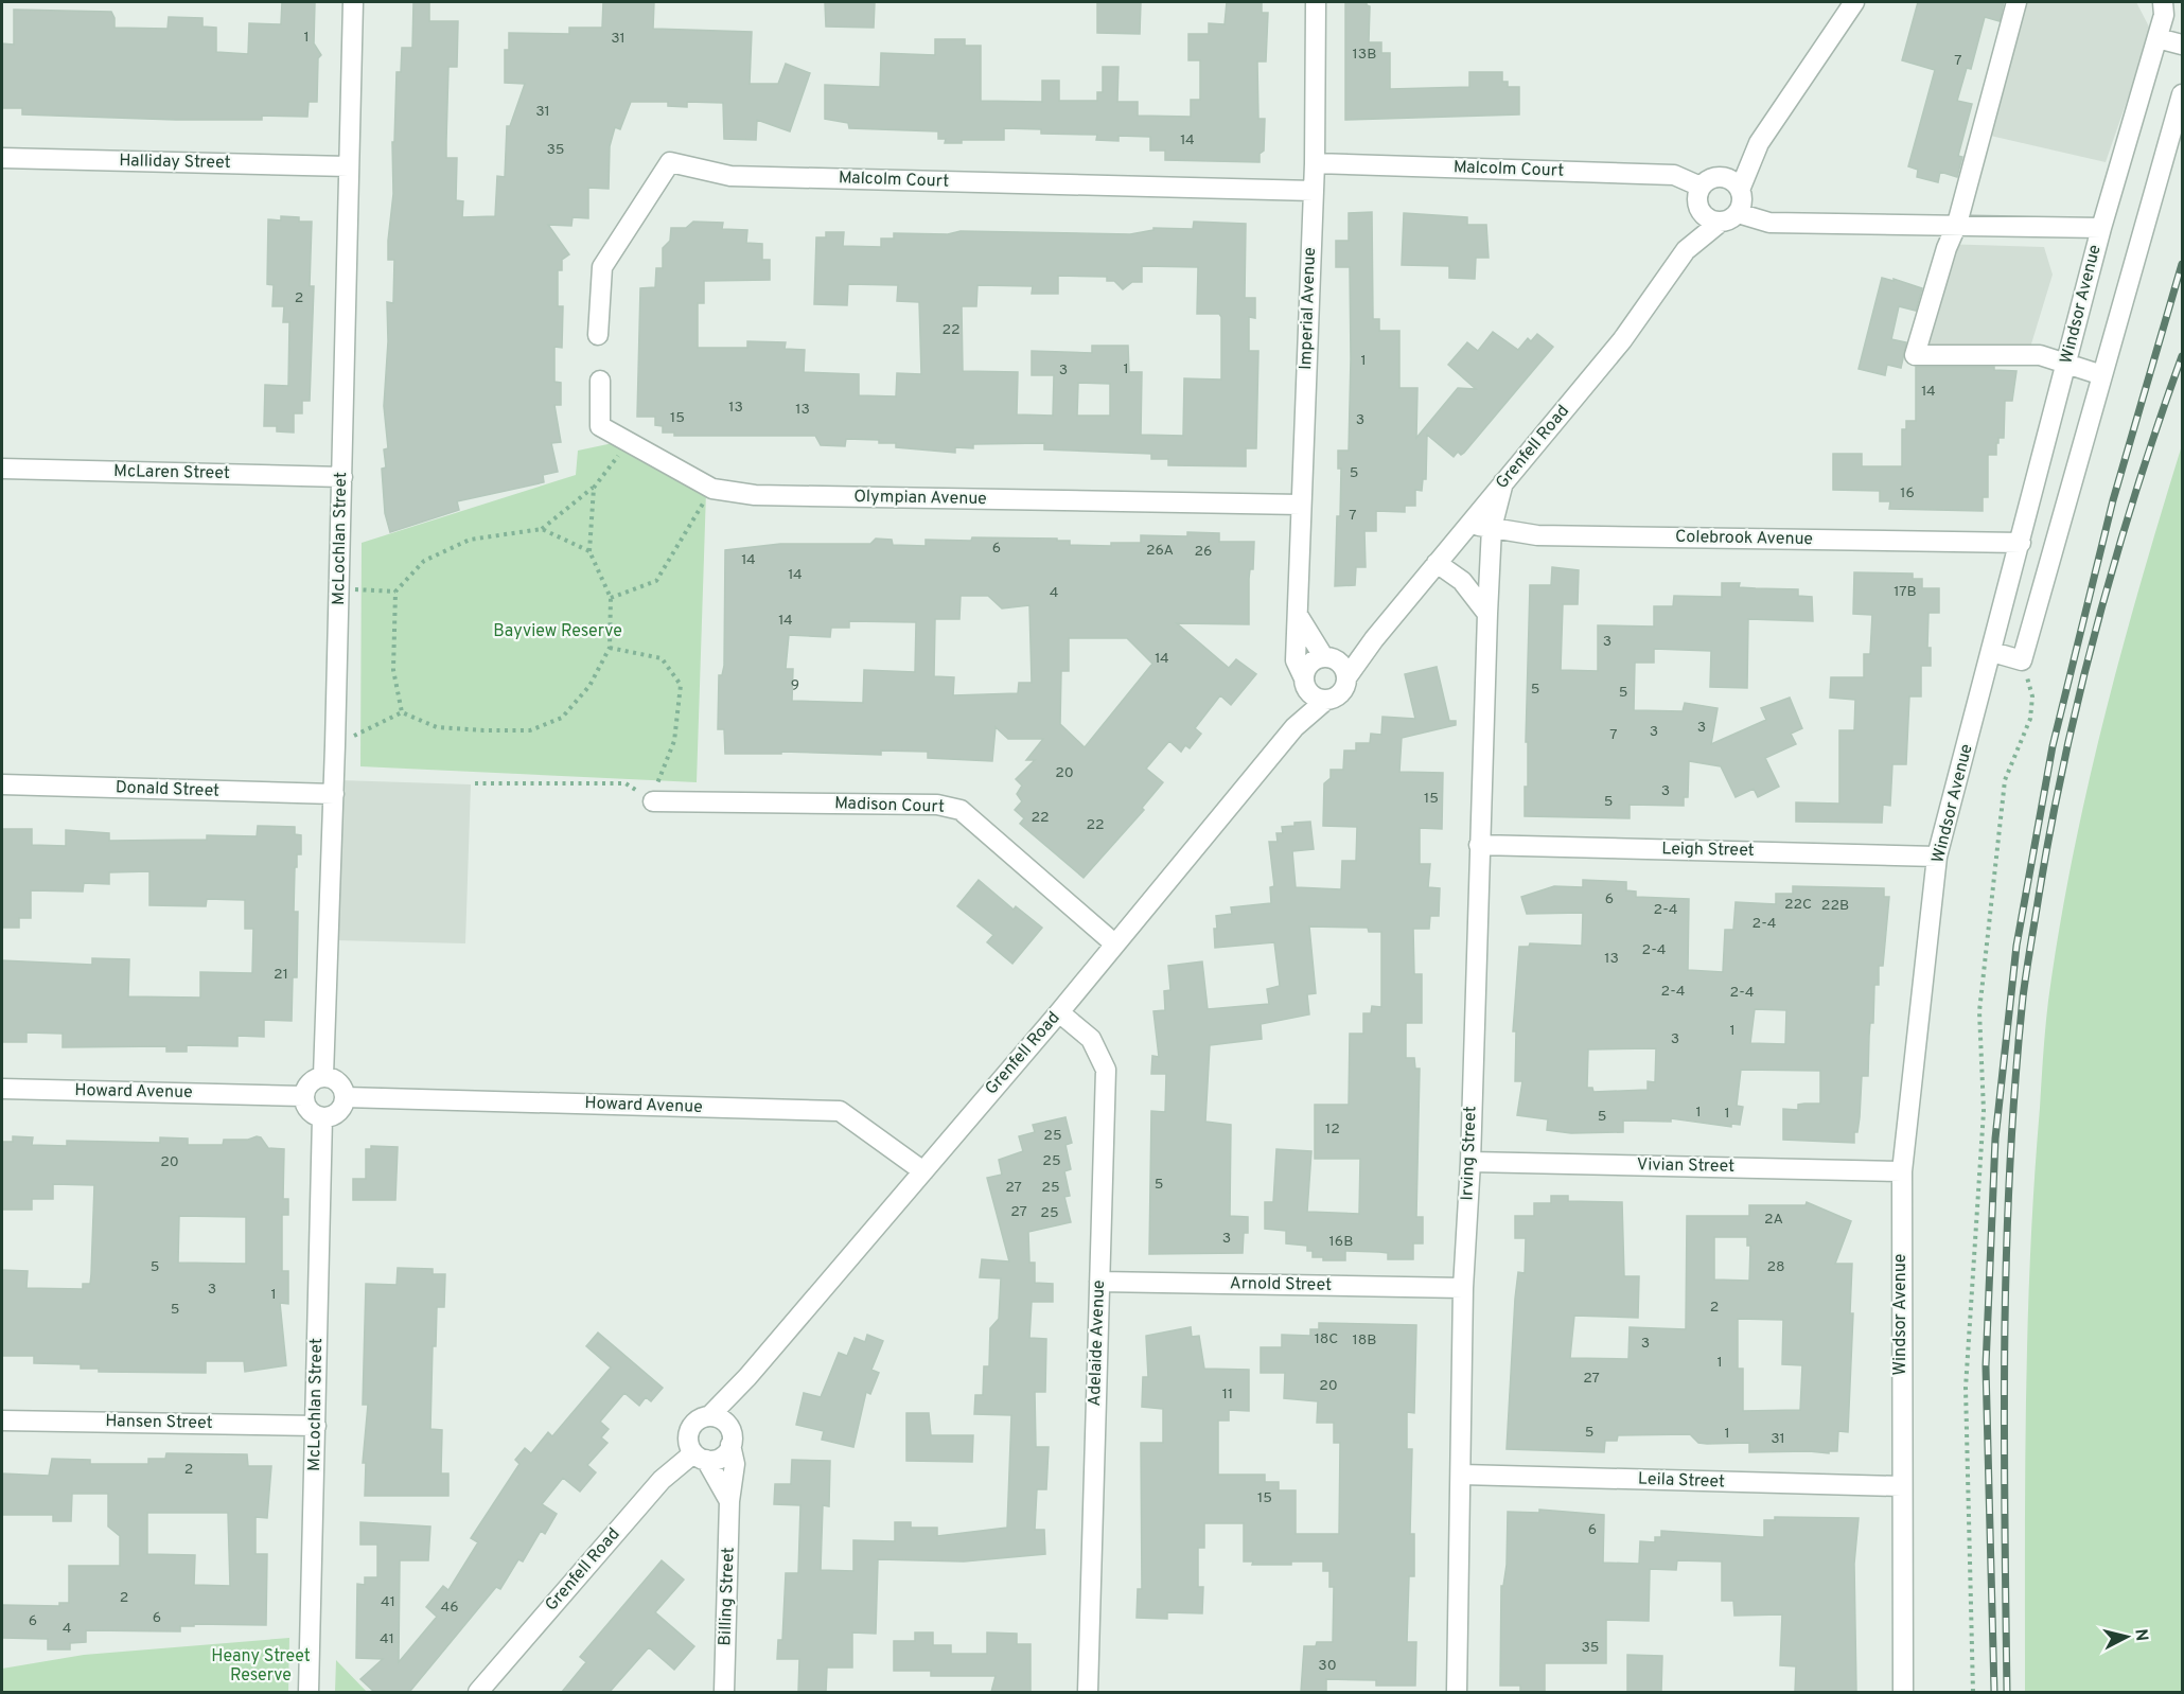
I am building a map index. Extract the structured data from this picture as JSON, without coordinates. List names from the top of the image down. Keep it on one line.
{"streets":{"street":["Halliday Street","Malcolm Court","Windsor Avenue","Imperial Avenue","Grenfell Road","McLaren Street","Olympian Avenue","McLochlan Street","Colebrook Avenue","Donald Street","Madison Court","Leigh Street","Howard Avenue","Irving Street","Vivian Street","Arnold Street","Adelaide Avenue","Hansen Street","Leila Street","Billing Street"]},"crossings":[["Halliday Street","McLochlan Street"],["Malcolm Court","Imperial Avenue"],["Malcolm Court","Grenfell Road"],["Windsor Avenue","Colebrook Avenue"],["Windsor Avenue","Leigh Street"],["Windsor Avenue","Vivian Street"],["Windsor Avenue","Leila Street"],["Imperial Avenue","Grenfell Road"],["Imperial Avenue","Olympian Avenue"],["Grenfell Road","Colebrook Avenue"],["Grenfell Road","Madison Court"],["Grenfell Road","Howard Avenue"],["Grenfell Road","Irving Street"],["Grenfell Road","Adelaide Avenue"],["Grenfell Road","Billing Street"],["McLaren Street","McLochlan Street"],["McLochlan Street","Donald Street"],["McLochlan Street","Howard Avenue"],["McLochlan Street","Hansen Street"],["Colebrook Avenue","Irving Street"],["Leigh Street","Irving Street"],["Irving Street","Vivian Street"],["Irving Street","Arnold Street"],["Irving Street","Leila Street"],["Arnold Street","Adelaide Avenue"]],"parks":["Bayview Reserve","Heany Street Reserve"],"house_numbers":["1","31","13B","7","31","14","35","2","22","1","1","3","14","13","13","15","3","5","16","7","6","26A","26","14","14","17B","4","14","3","14","9","5","5","3","3","7","20","3","15","5","22","22","6","22C","22B","2-4","2-4","2-4","13","21","2-4","2-4","1","3","1","1","5","12","25","25","20","5","27","25","27","25","2A","3","16B","5","28","3","1","2","5","18C","18B","3","1","27","20","11","5","1","31","2","15","6","2","41","46","6","6","4","41","35","30"],"north":"right"}
